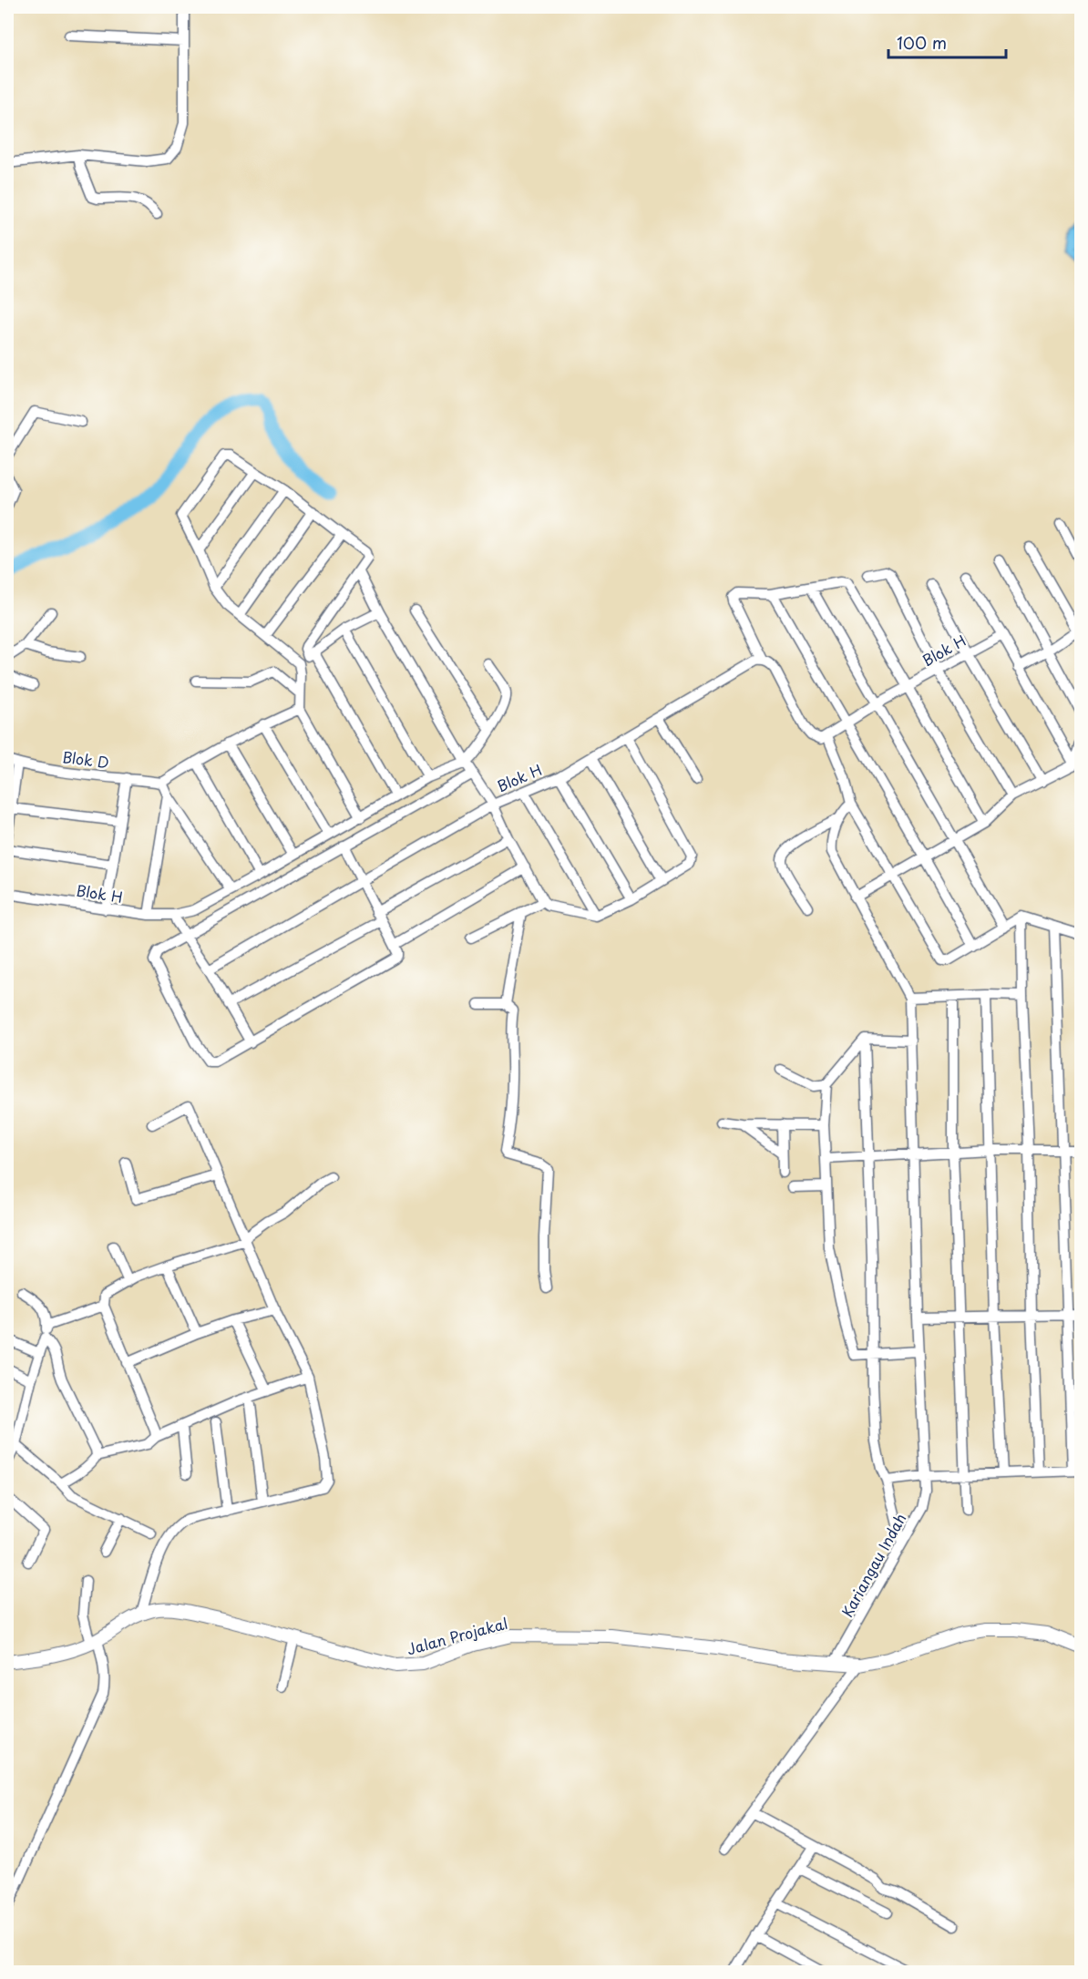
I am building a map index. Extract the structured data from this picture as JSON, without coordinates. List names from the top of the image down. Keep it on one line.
{"streets":{"main road":["Jalan Projakal"],"street":["Blok H","Blok D","Kariangau Indah"]},"crossings":[["Kariangau Indah","Jalan Projakal"]],"scale_bar":"100 m"}
